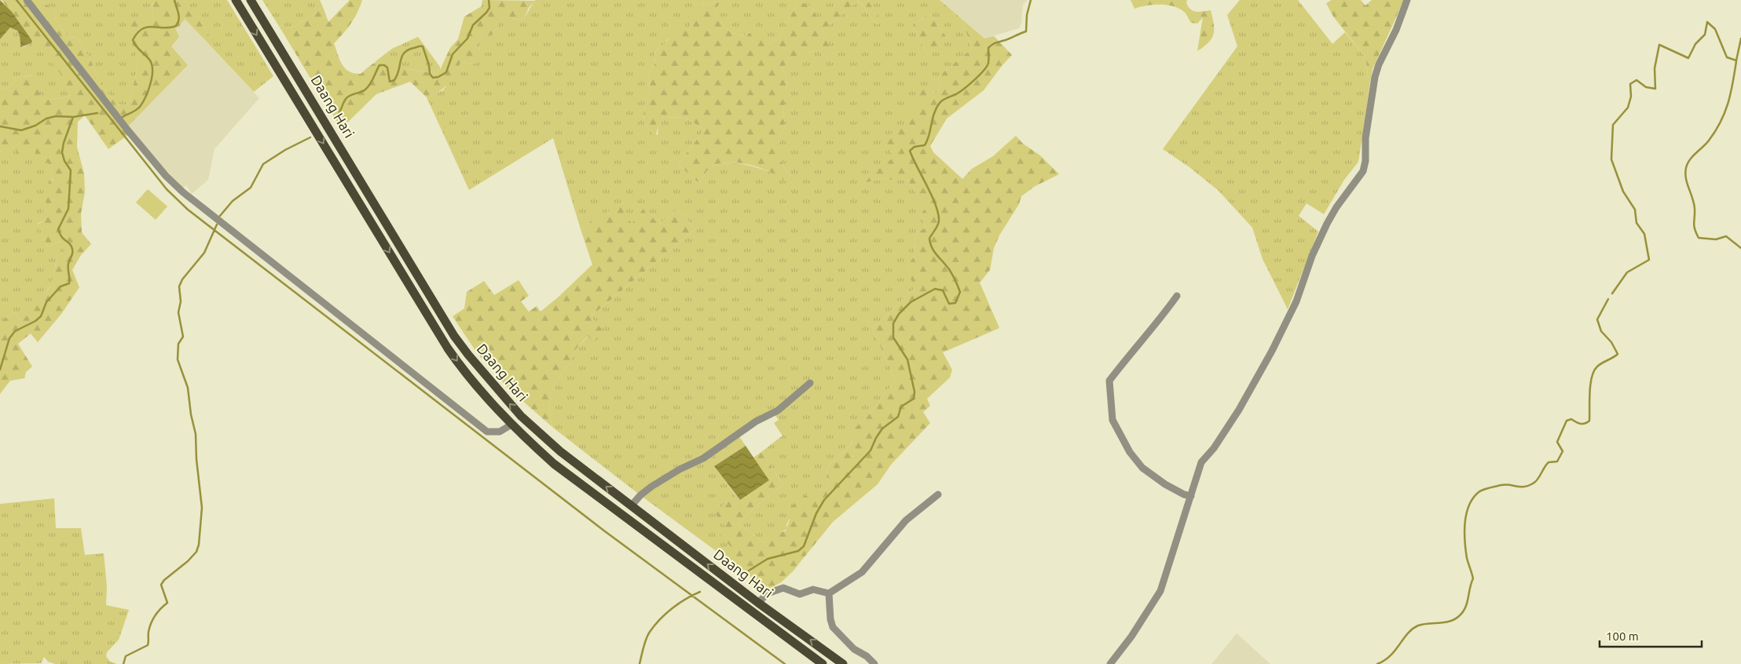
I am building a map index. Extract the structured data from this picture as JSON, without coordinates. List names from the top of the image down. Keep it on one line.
{"streets":{"main road":["Daang Hari"]},"scale_bar":"100 m"}
